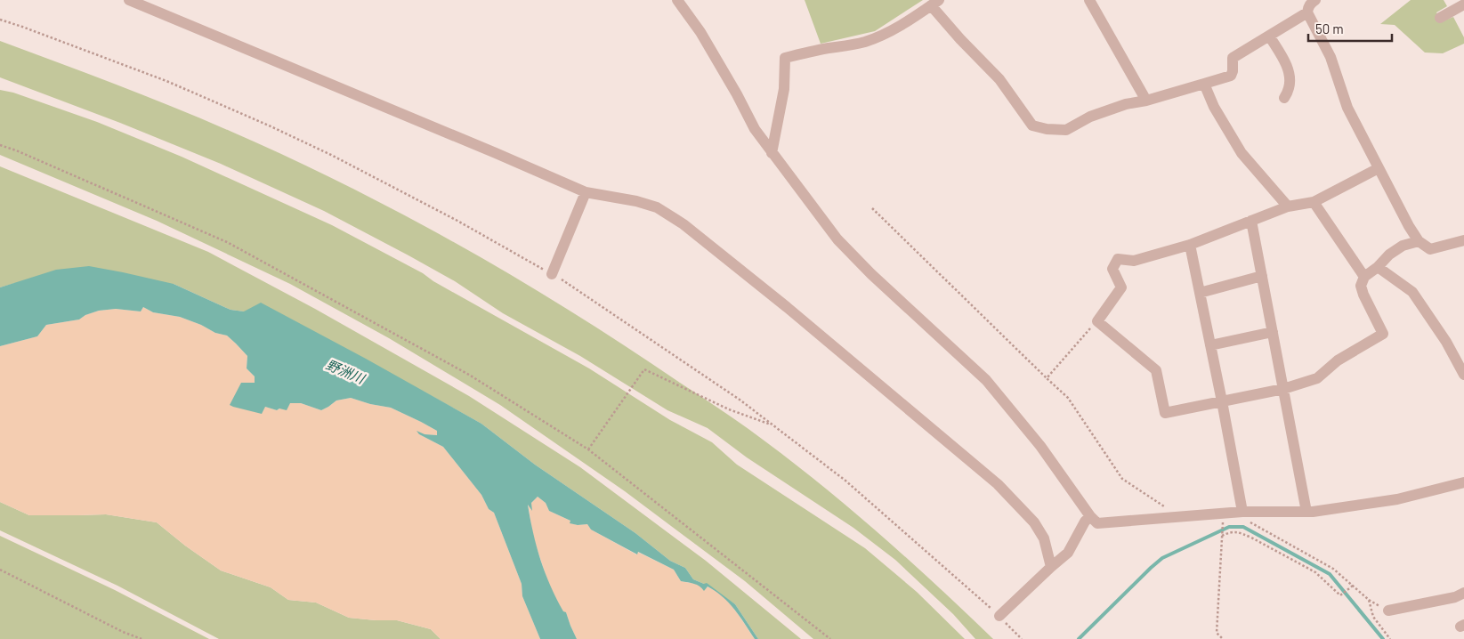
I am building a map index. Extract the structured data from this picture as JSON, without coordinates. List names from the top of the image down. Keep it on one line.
{"water":["野洲川"],"scale_bar":"50 m"}
